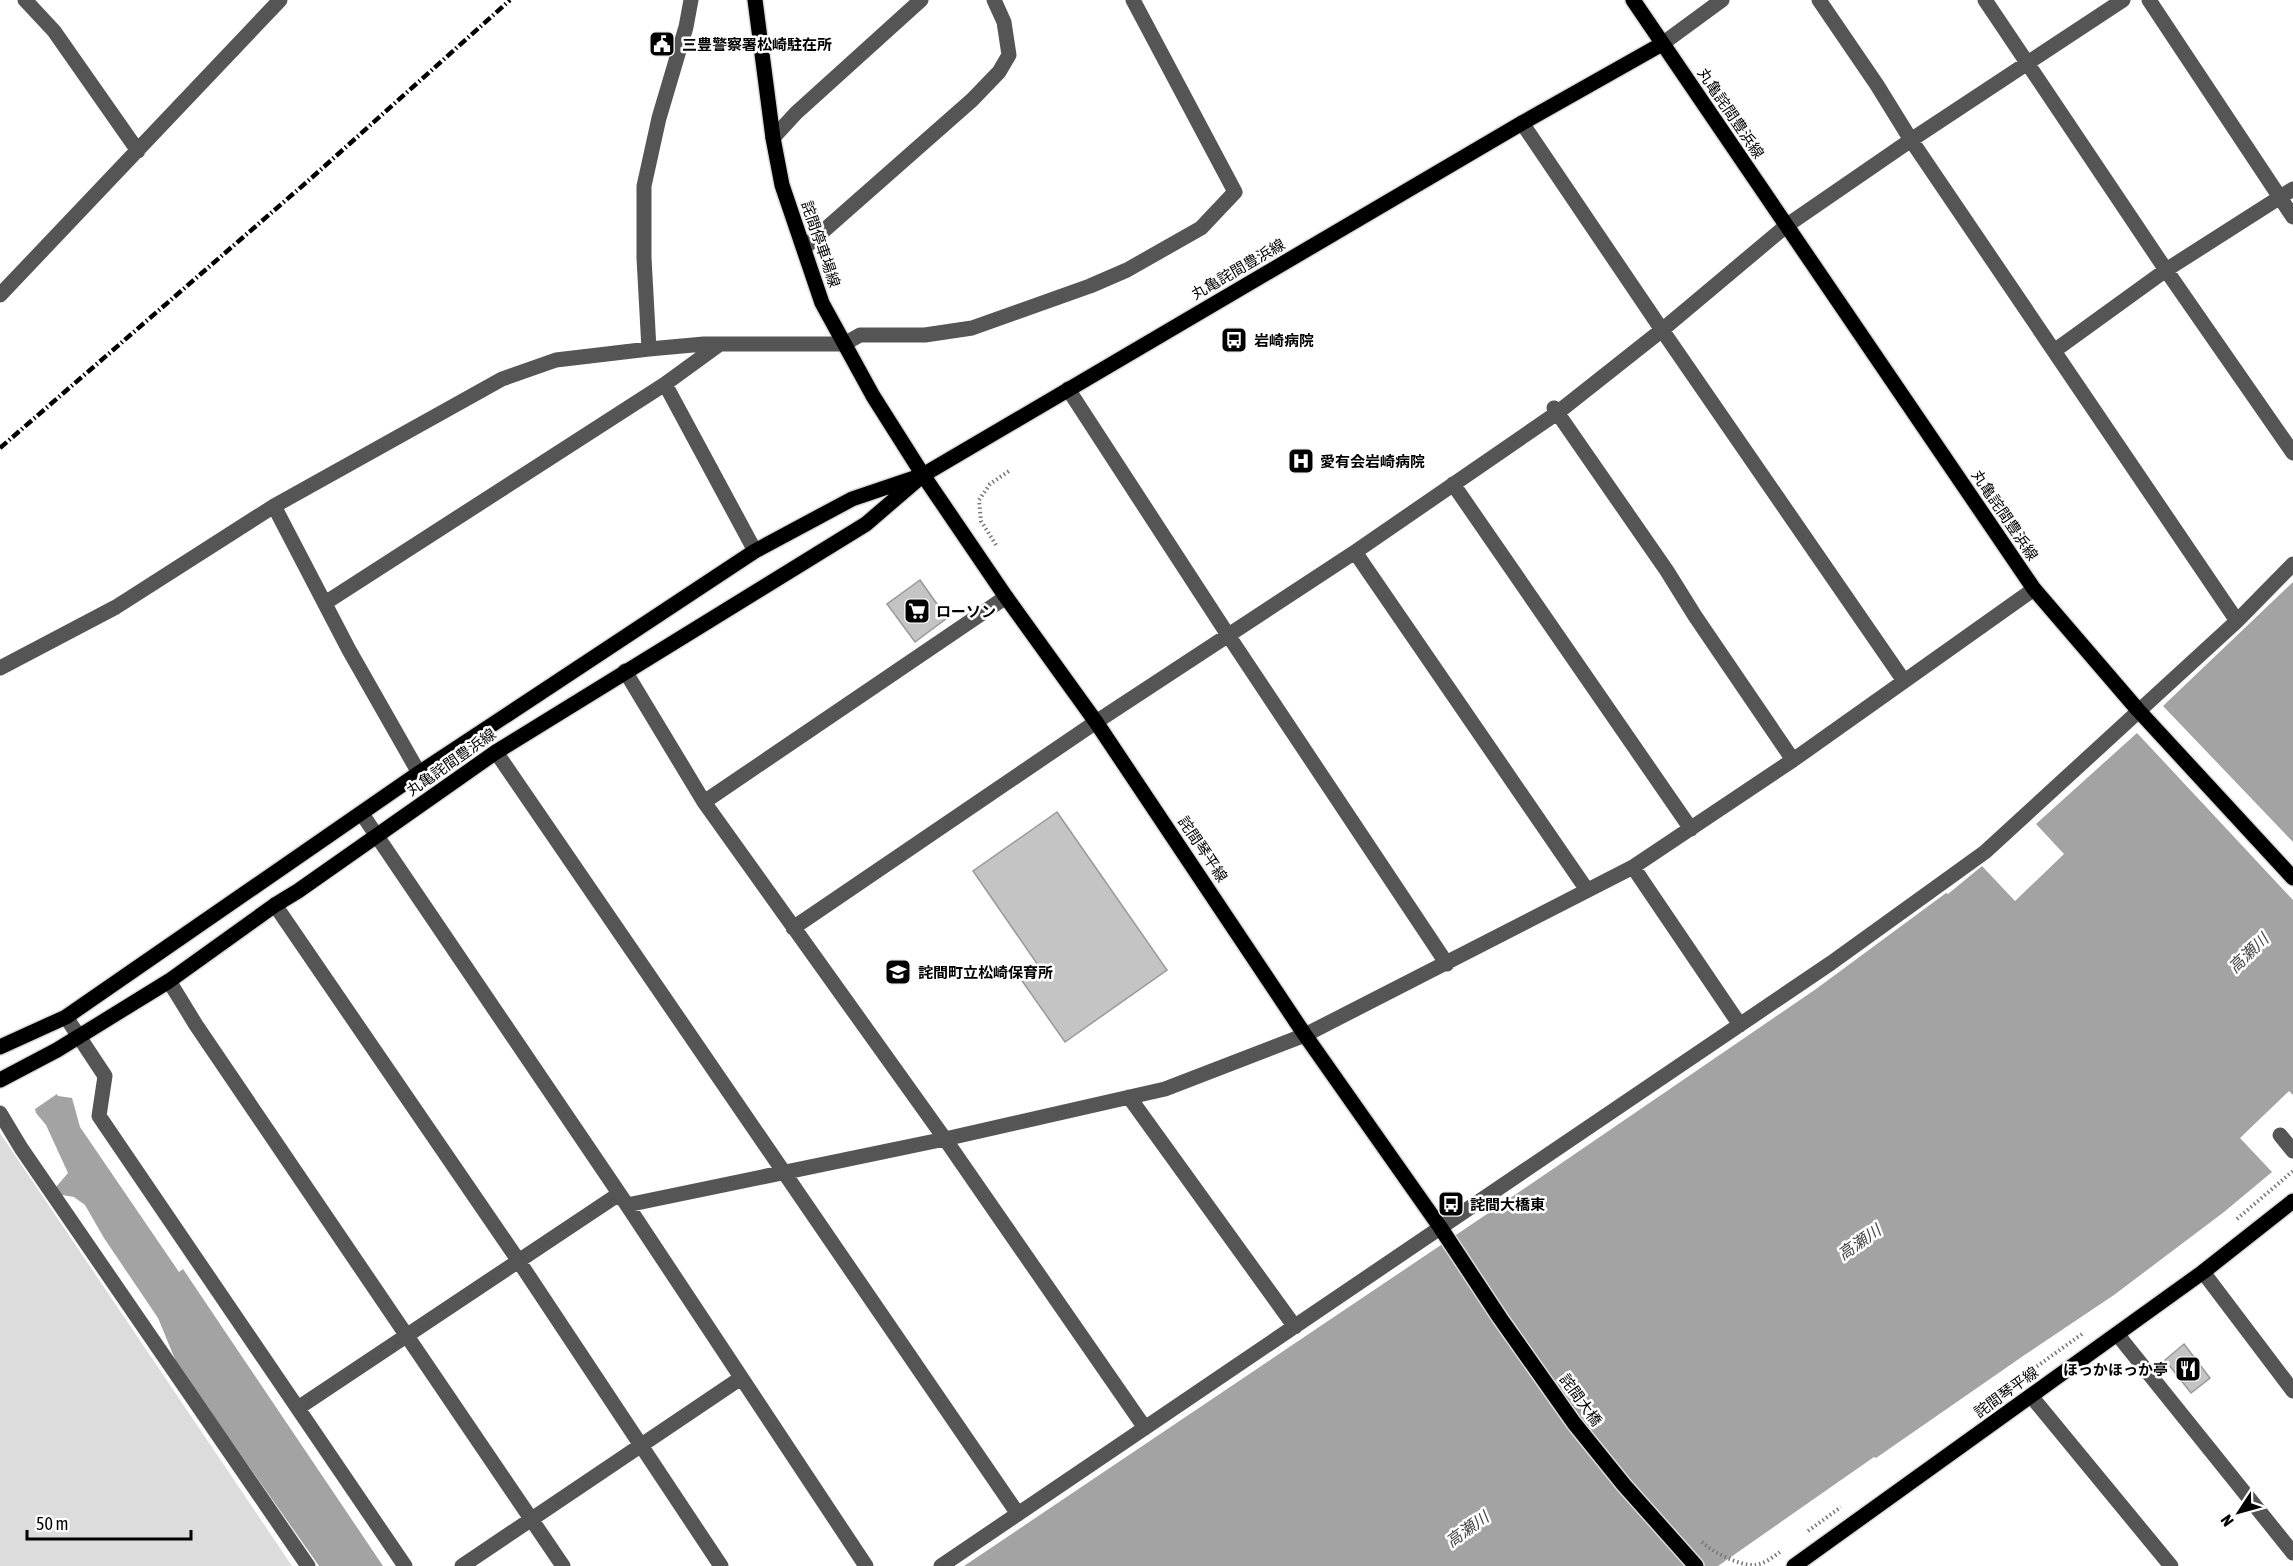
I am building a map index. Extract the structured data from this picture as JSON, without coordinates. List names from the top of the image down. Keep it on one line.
{"streets":{"main road":["丸亀詫間豊浜線","詫間停車場線","詫間琴平線","詫間大橋"]},"crossings":[["丸亀詫間豊浜線","詫間停車場線"],["丸亀詫間豊浜線","詫間琴平線"],["詫間停車場線","詫間琴平線"],["詫間琴平線","詫間大橋"]],"water":["高瀬川"],"places":{"public building":["三豊警察署松崎駐在所"],"bus stop":["岩崎病院","詫間大橋東"],"hospital":["愛有会岩崎病院"],"supermarket":["ローソン"],"school or university":["詫間町立松崎保育所"],"restaurant":["ほっかほっか亭"]},"scale_bar":"50 m","north":"bottom left"}
